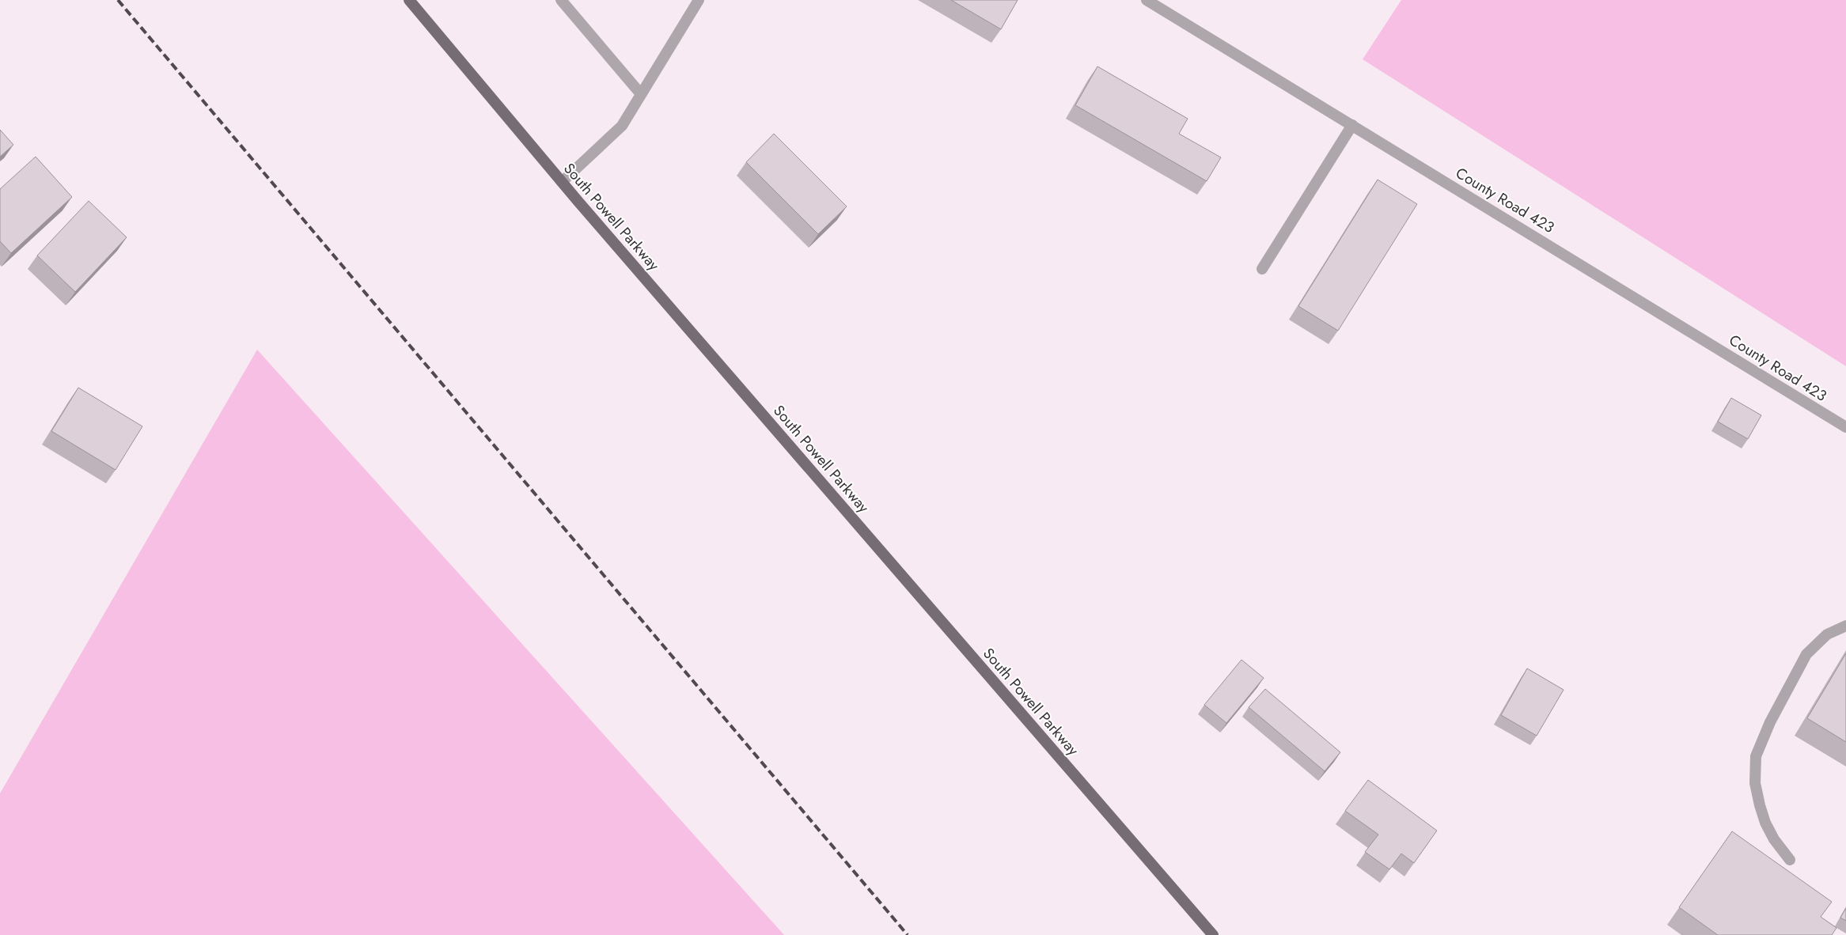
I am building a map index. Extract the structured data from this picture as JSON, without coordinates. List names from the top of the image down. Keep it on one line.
{"streets":{"main road":["South Powell Parkway"],"street":["County Road 423"]}}
